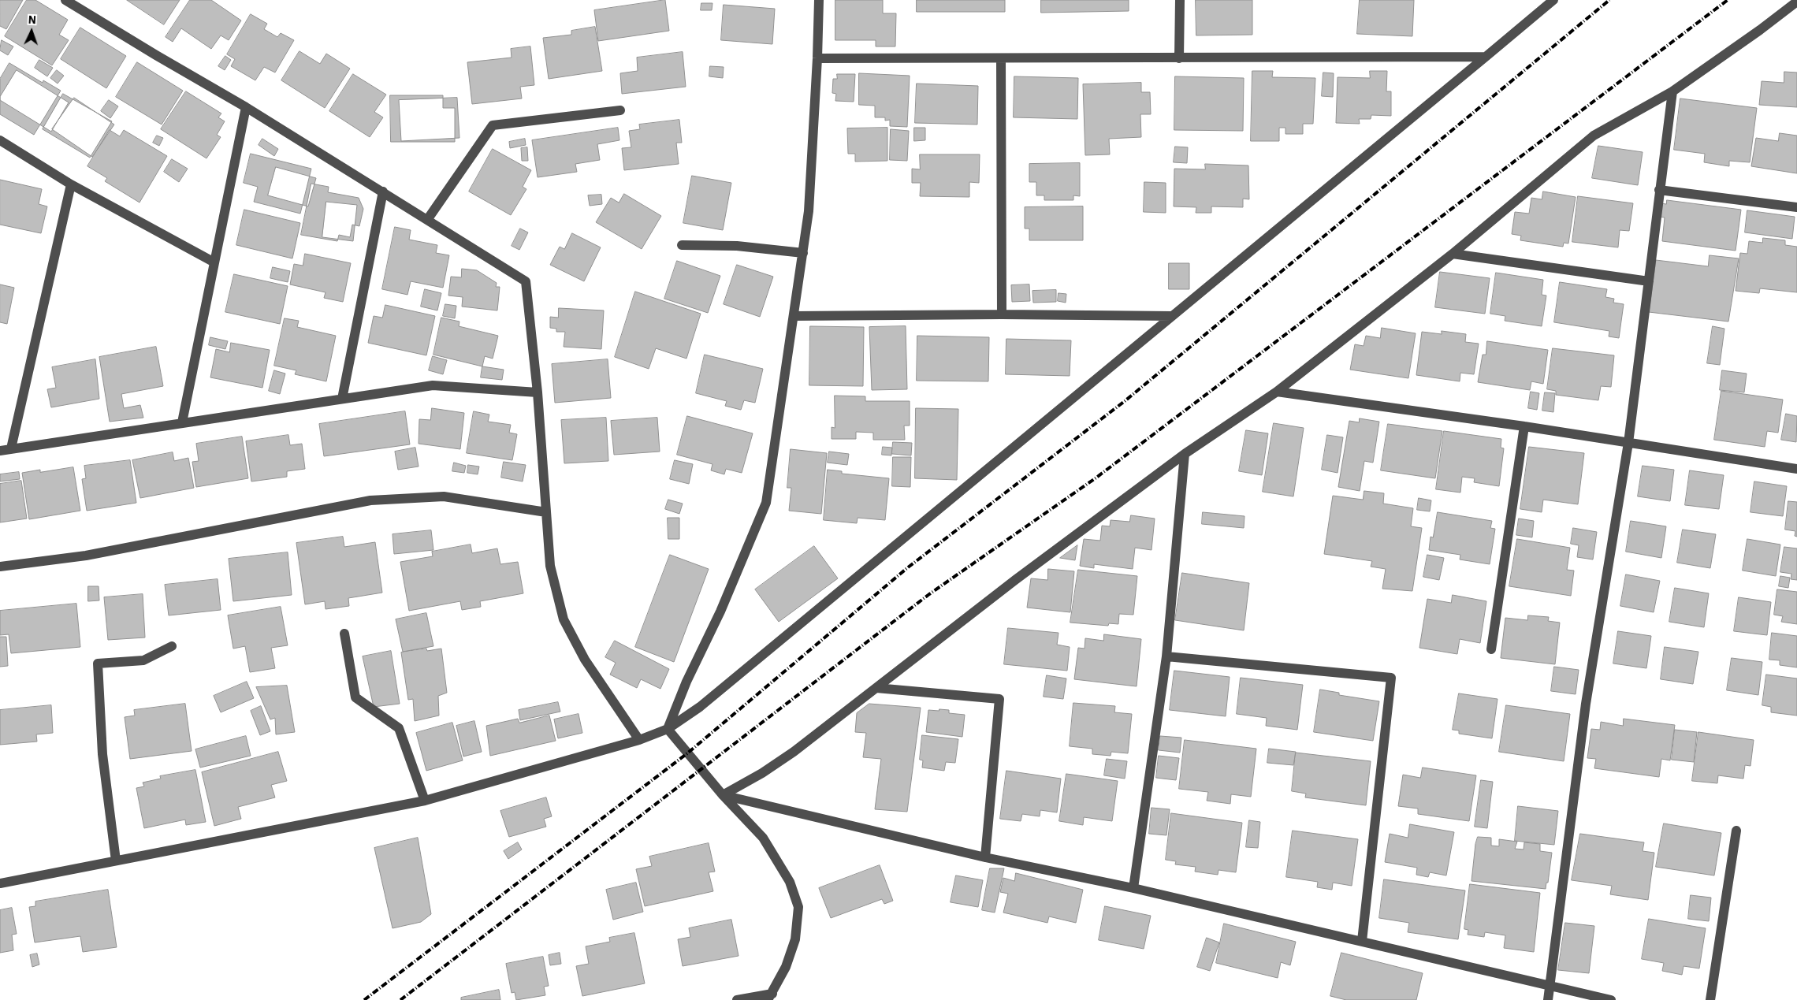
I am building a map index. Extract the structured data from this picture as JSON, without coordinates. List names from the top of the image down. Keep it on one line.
{"north":"top"}
